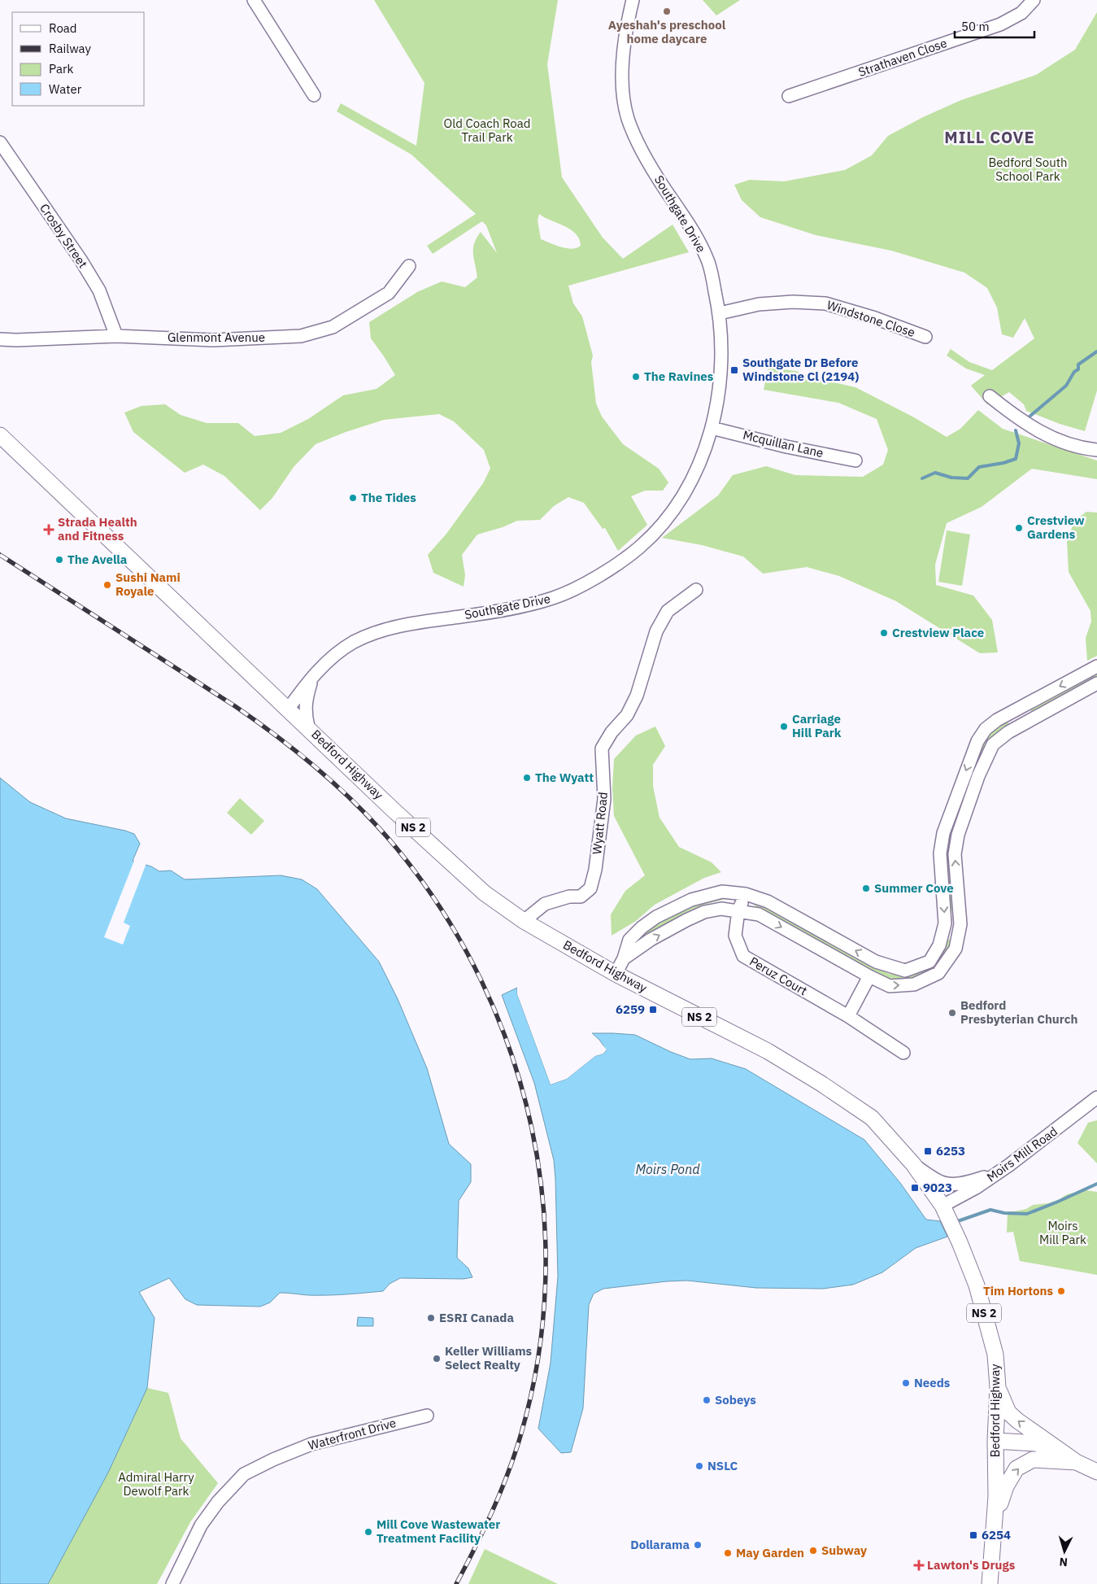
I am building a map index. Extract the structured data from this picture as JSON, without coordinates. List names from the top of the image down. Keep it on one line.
{"streets":{"main road":["Bedford Highway","NS 2"],"street":["Strathaven Close","Southgate Drive","Crosby Street","Windstone Close","Glenmont Avenue","Mcquillan Lane","Wyatt Road","Peruz Court","Moirs Mill Road","Waterfront Drive"]},"crossings":[["Southgate Drive","Windstone Close"],["Southgate Drive","Mcquillan Lane"],["Southgate Drive","Bedford Highway"],["Crosby Street","Glenmont Avenue"],["Bedford Highway","Wyatt Road"],["Bedford Highway","Moirs Mill Road"]],"districts":["MILL COVE"],"water":["Moirs Pond"],"parks":["Old Coach Road Trail Park","Bedford South School Park","Moirs Mill Park","Admiral Harry Dewolf Park"],"places":{"other":["Ayeshah's preschool home daycare","The Ravines","The Tides","Crestview Gardens","The Avella","Sushi Nami Royale","Crestview Place","Carriage Hill Park","The Wyatt","Summer Cove","Bedford Presbyterian Church","Tim Hortons","ESRI Canada","Keller Williams Select Realty","Needs","Sobeys","NSLC","Mill Cove Wastewater Treatment Facility","Dollarama","Subway","May Garden"],"transit":["Southgate Dr Before Windstone Cl (2194)","6259","6253","9023","6254"],"health":["Strada Health and Fitness","Lawton's Drugs"]},"legend":["Road","Railway","Park","Water"],"scale_bar":"50 m","north":"bottom"}
